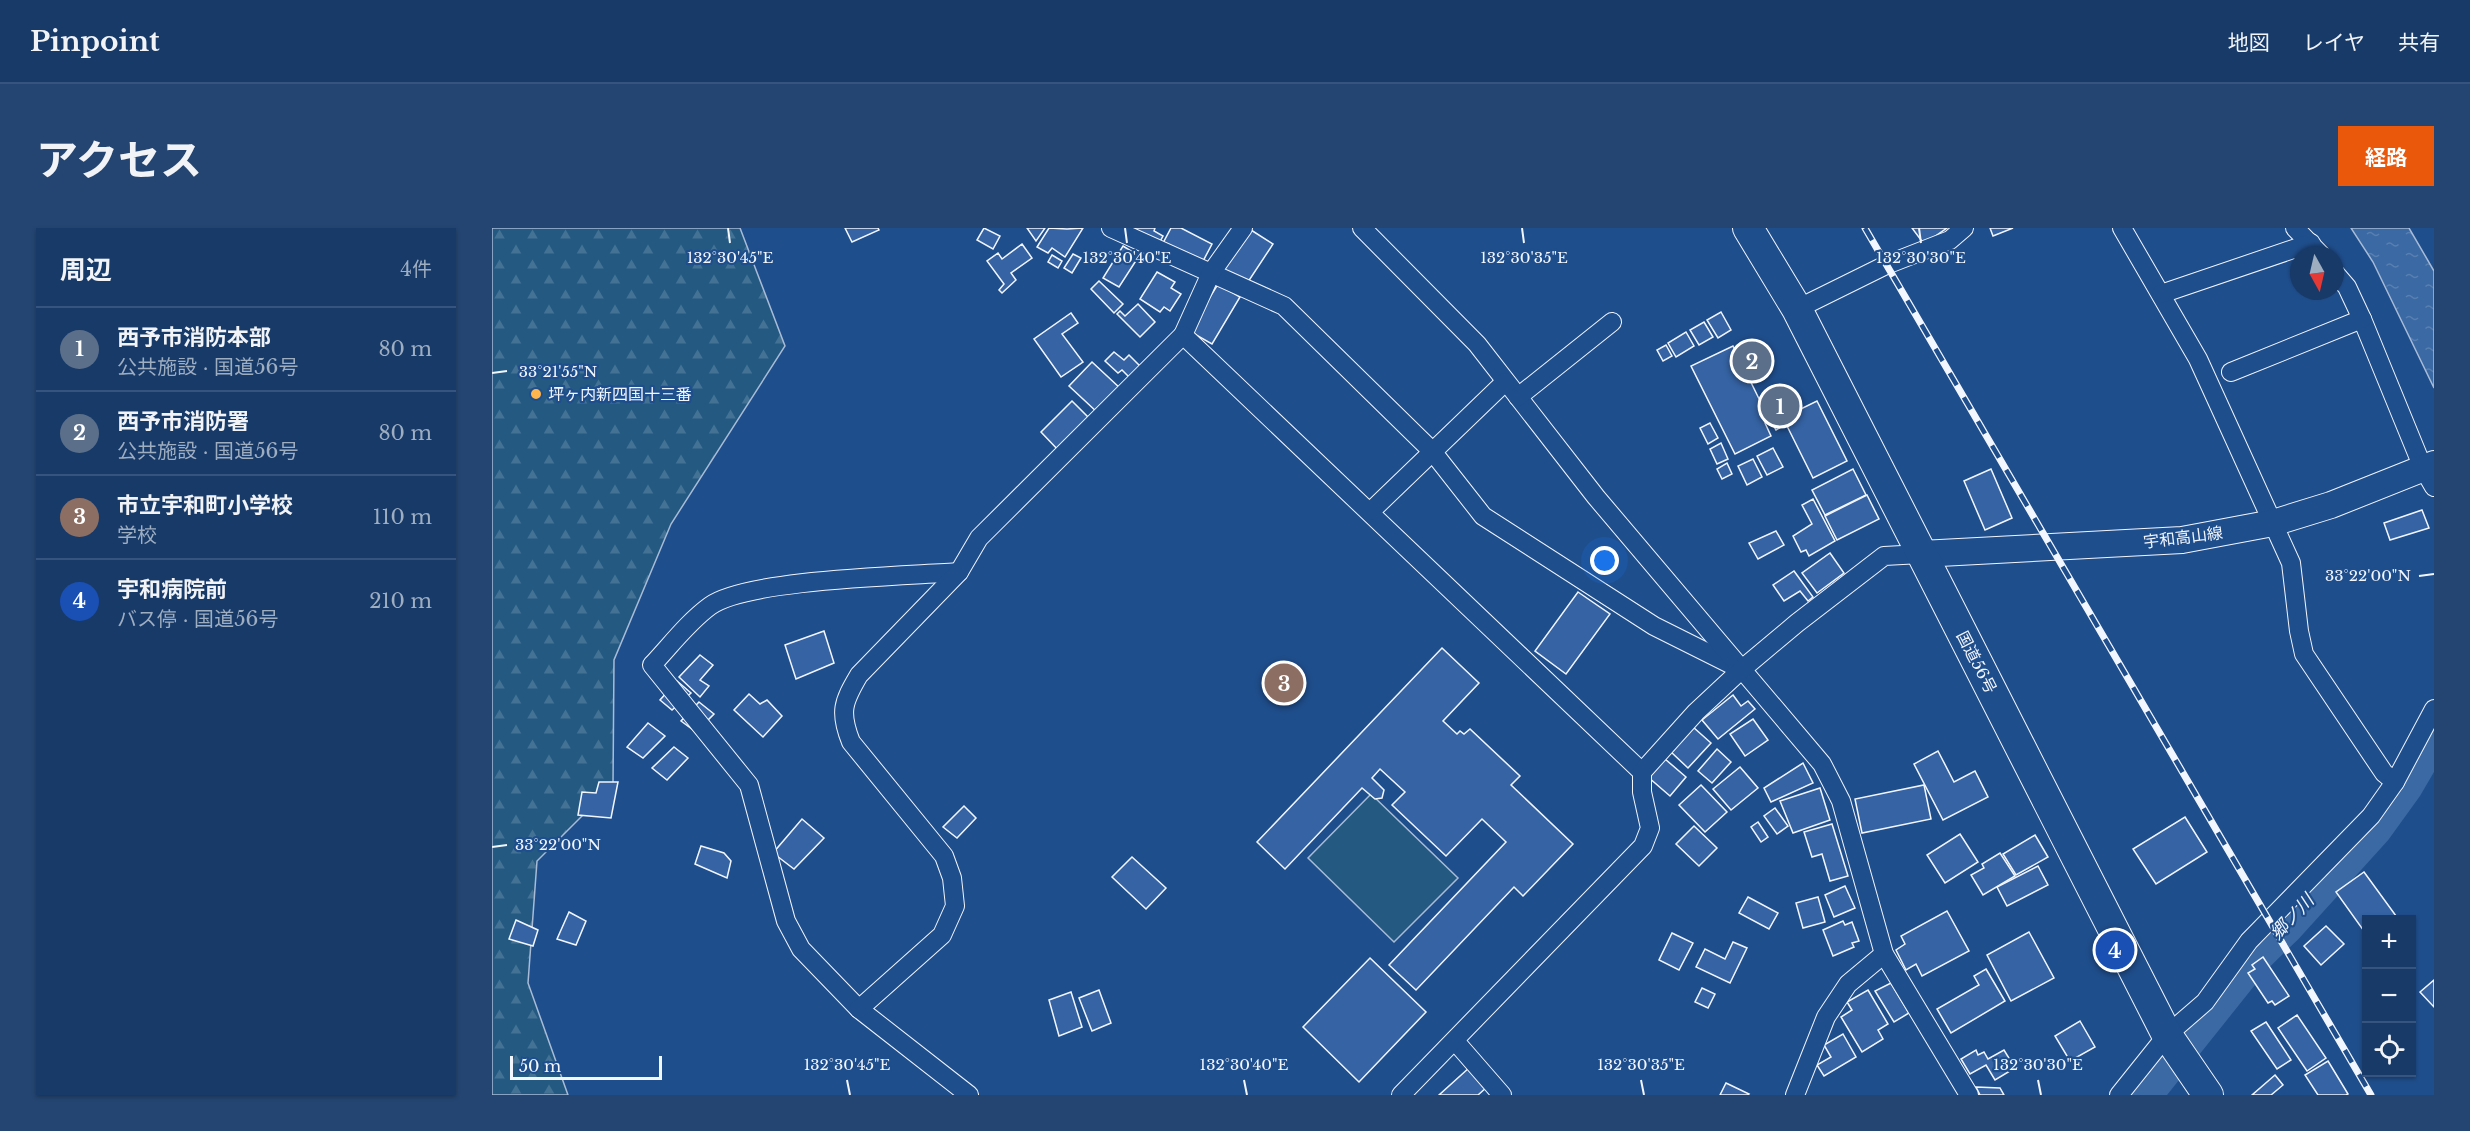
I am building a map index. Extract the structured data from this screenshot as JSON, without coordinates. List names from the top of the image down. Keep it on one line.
{"streets":{"highway":["国道56号"],"main road":["宇和高山線"]},"crossings":[["宇和高山線","国道56号"]],"water":["郷ノ川"],"places":["坪ヶ内新四国十三番"],"scale_bar":"50 m","north":"bottom","page":{"header":"Pinpoint","nav":["地図","レイヤ","共有"],"title":"アクセス","buttons":"経路","heading":["周辺","4件"],"list":[{"mark":"1","name":"西予市消防本部","note":"公共施設 · 国道56号","value":"80 m"},{"mark":"2","name":"西予市消防署","note":"公共施設 · 国道56号","value":"80 m"},{"mark":"3","name":"市立宇和町小学校","note":"学校","value":"110 m"},{"mark":"4","name":"宇和病院前","note":"バス停 · 国道56号","value":"210 m"}],"pins":["2","1","3","4"],"map_buttons":["+","−"],"scale":"50 m"},"coordinates":["132°30'45\"E","132°30'40\"E","132°30'35\"E","132°30'30\"E","33°21'55\"N","33°22'00\"N"]}
